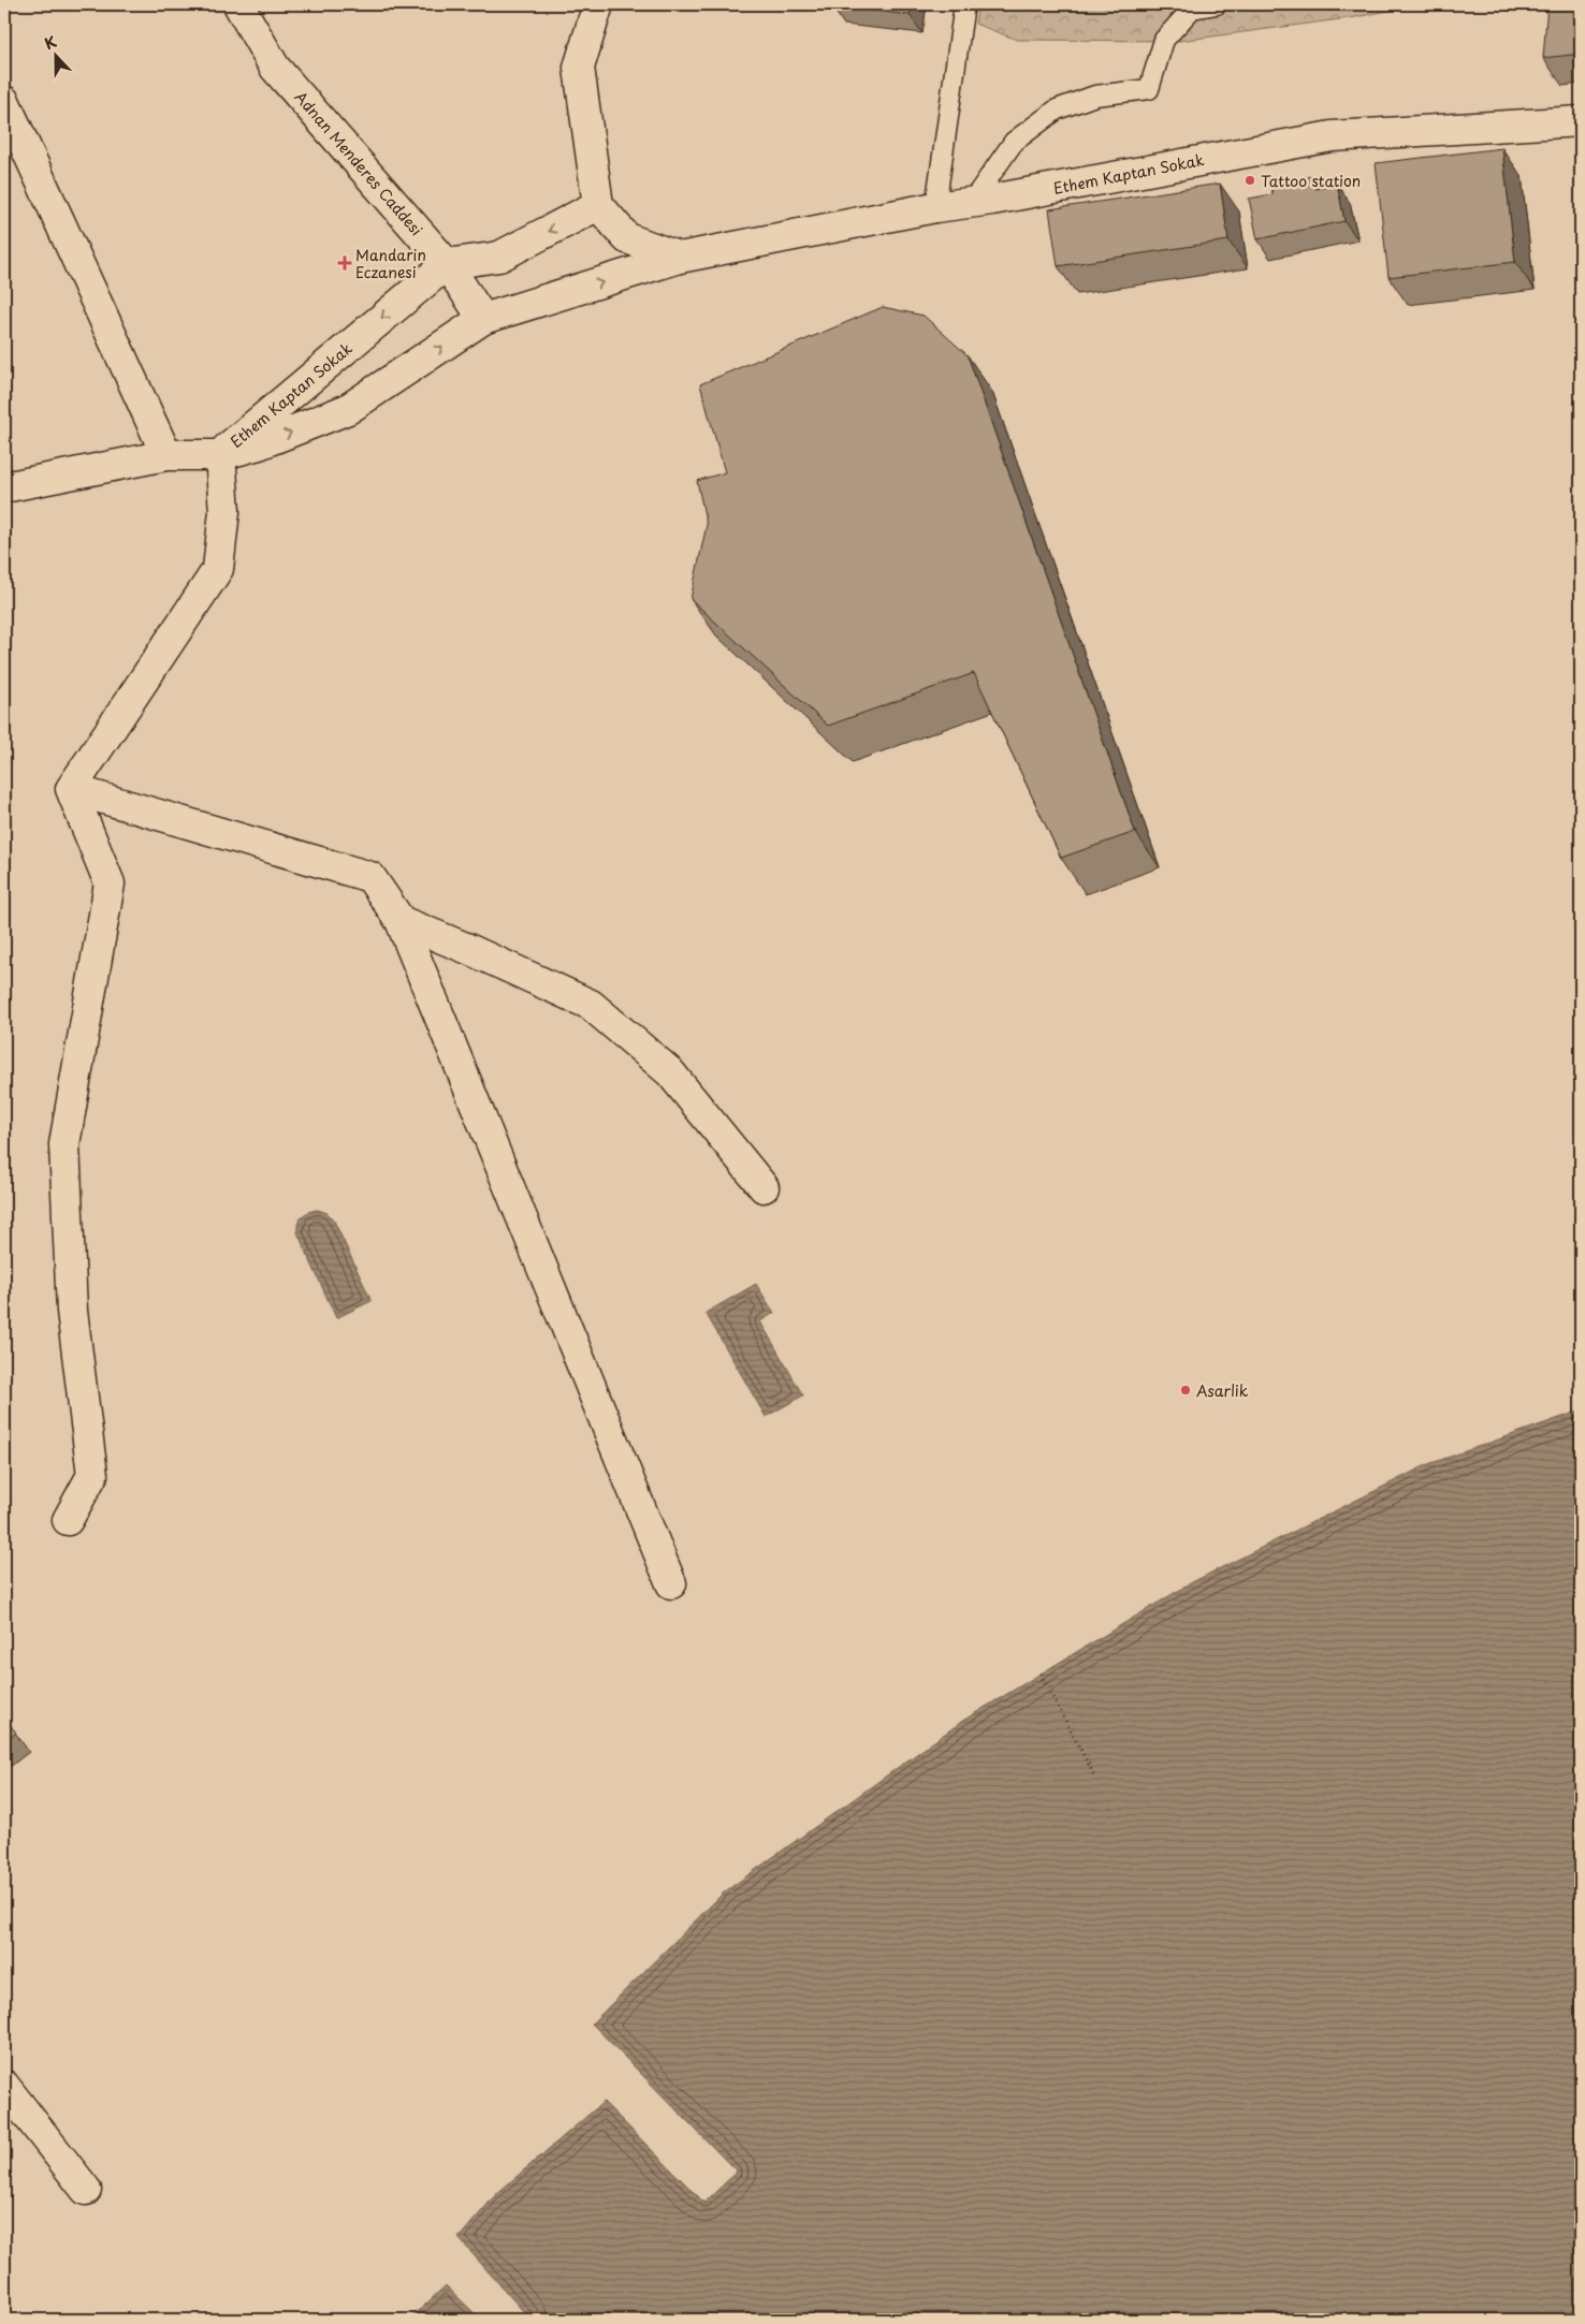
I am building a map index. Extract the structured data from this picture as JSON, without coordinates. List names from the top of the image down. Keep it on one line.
{"streets":{"street":["Adnan Menderes Caddesi","Ethem Kaptan Sokak"]},"crossings":[["Adnan Menderes Caddesi","Ethem Kaptan Sokak"]],"places":{"other":["Tattoo station","Asarlik"],"health":["Mandarin Eczanesi"]},"north":"top"}
